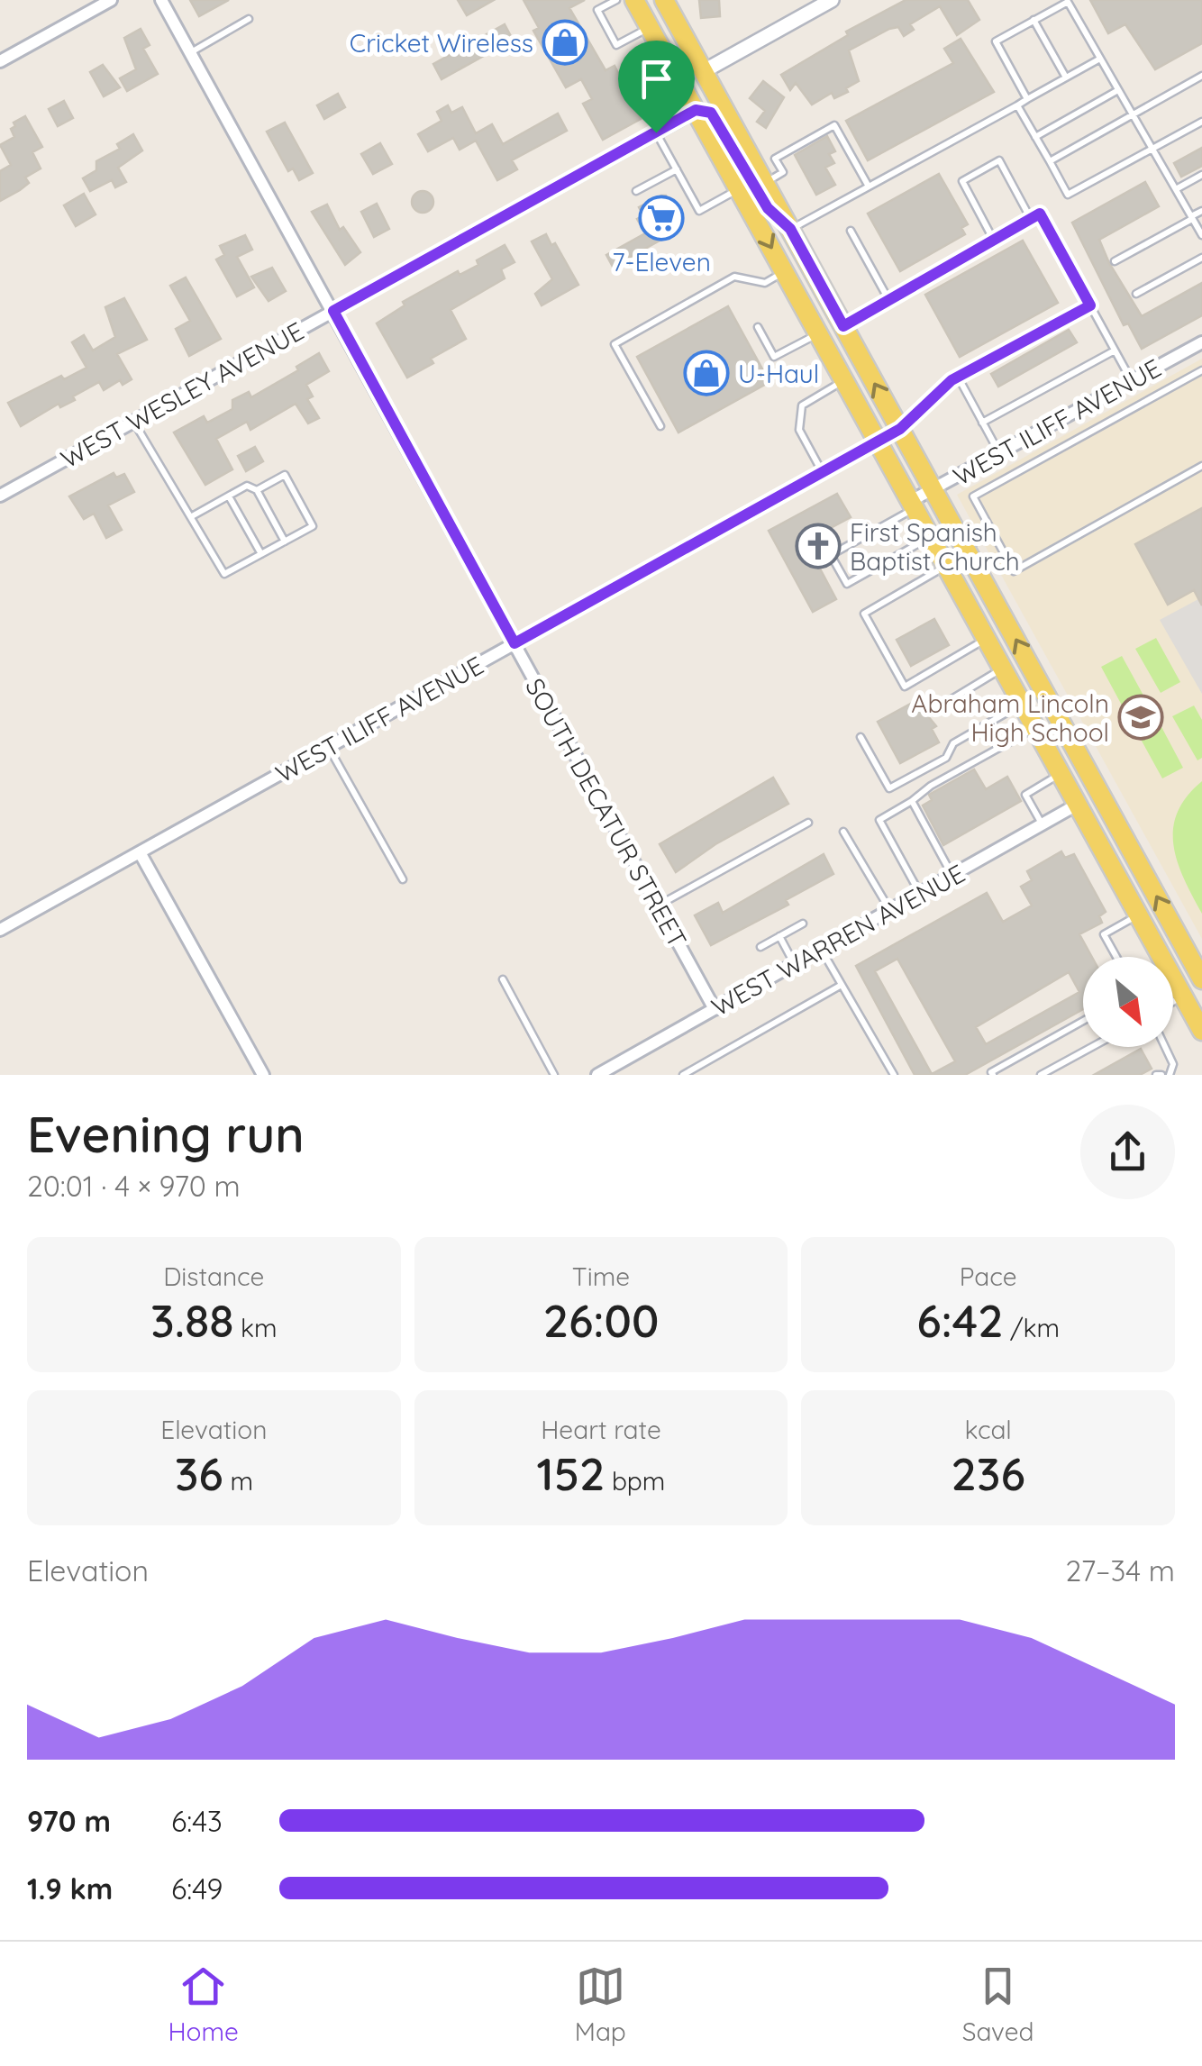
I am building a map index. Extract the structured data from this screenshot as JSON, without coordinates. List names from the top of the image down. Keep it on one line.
{"streets":{"street":["WEST WESLEY AVENUE","WEST ILIFF AVENUE","SOUTH DECATUR STREET","WEST WARREN AVENUE"]},"crossings":[["WEST WESLEY AVENUE","SOUTH DECATUR STREET"],["WEST ILIFF AVENUE","SOUTH DECATUR STREET"],["SOUTH DECATUR STREET","WEST WARREN AVENUE"]],"places":{"shop":["Cricket Wireless","U-Haul"],"supermarket":["7-Eleven"],"church":["First Spanish Baptist Church"],"school or university":["Abraham Lincoln High School"]},"north":"bottom right","page":{"heading":["Evening run","20:01 · 4 × 970 m"],"stats":[["Distance","3.88 km"],["Time","26:00"],["Pace","6:42 /km"],["Elevation","36 m"],["Heart rate","152 bpm"],["kcal","236"]],"chart":["Elevation","27–34 m"],"list":[{"name":"970 m","note":"6:43"},{"name":"1.9 km","note":"6:49"}],"tabs":["Home","Map","Saved"]}}
